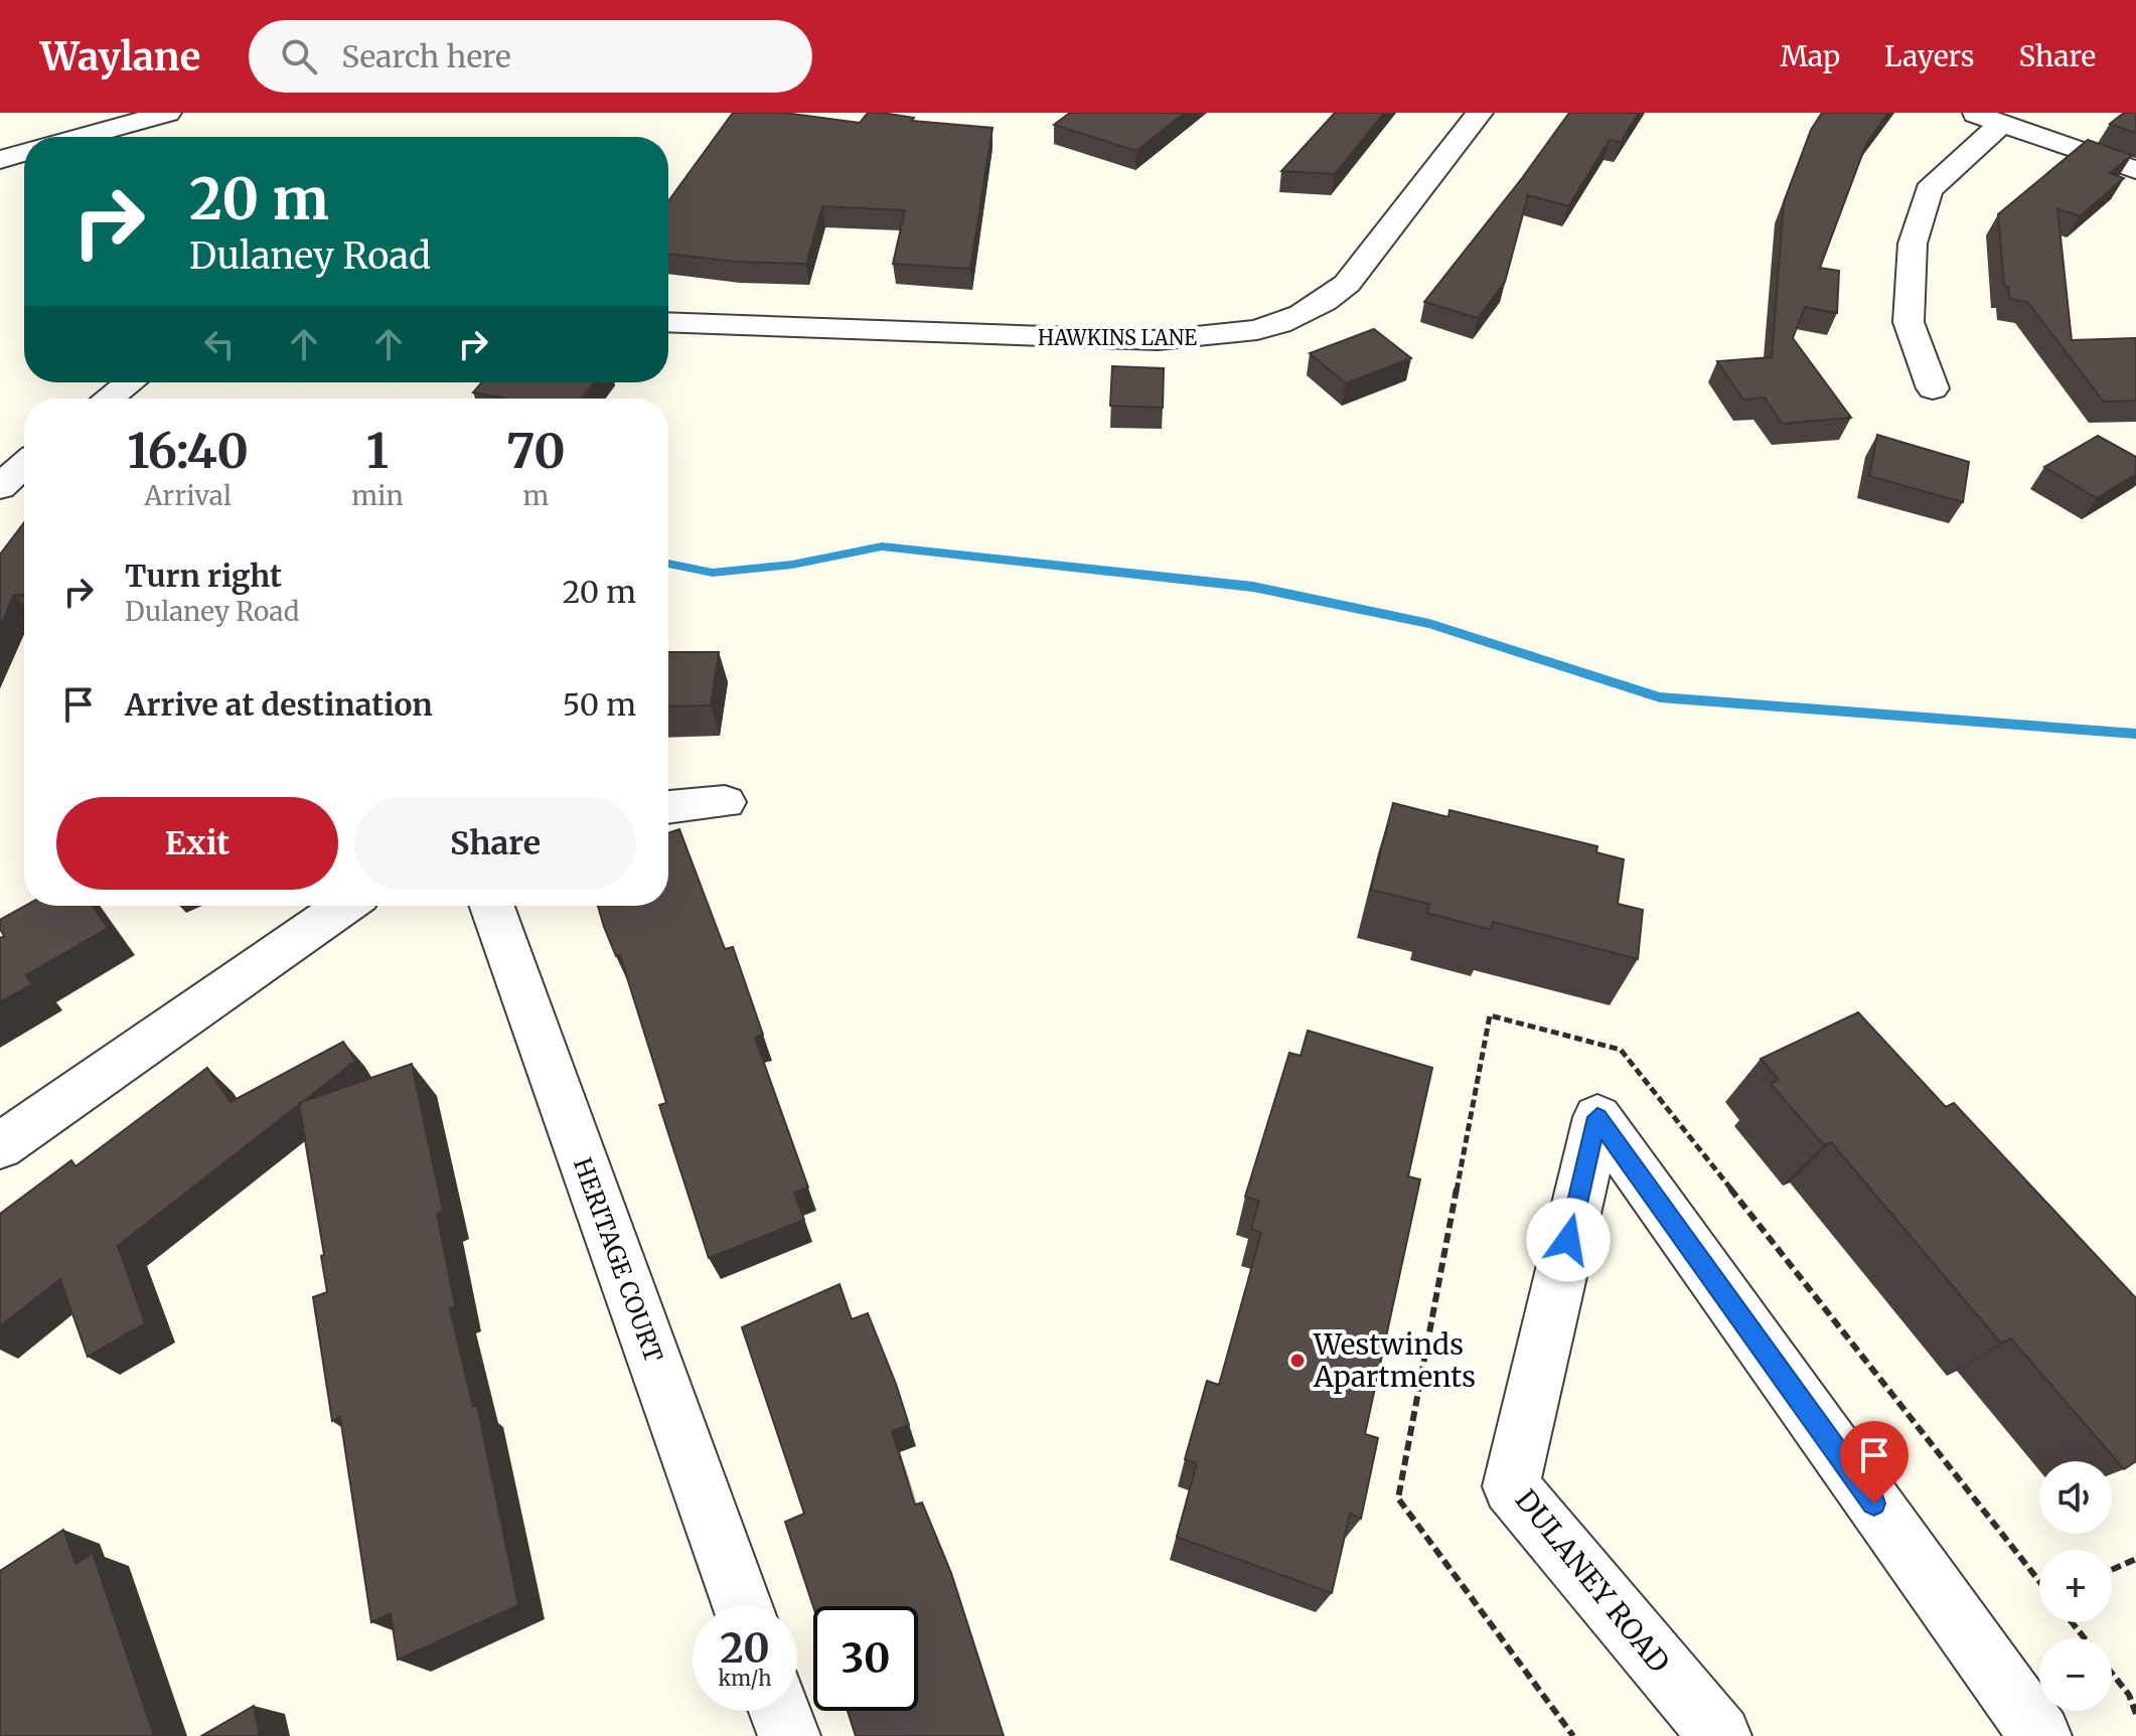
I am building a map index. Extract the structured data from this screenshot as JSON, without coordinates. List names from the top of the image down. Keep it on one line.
{"streets":{"street":["HAWKINS LANE","HERITAGE COURT","DULANEY ROAD"]},"places":["Westwinds Apartments"],"page":{"header":"Waylane","search":"Search here","nav":["Map","Layers","Share"],"turn":["20 m","Dulaney Road"],"eta":["16:40","Arrival","1","min","70","m"],"list":[{"name":"Turn right","note":"Dulaney Road","value":"20 m"},{"name":"Arrive at destination","value":"50 m"}],"buttons":["Exit","Share"],"map_buttons":["+","−"],"speed":"20 km/h","limit":"30"}}
